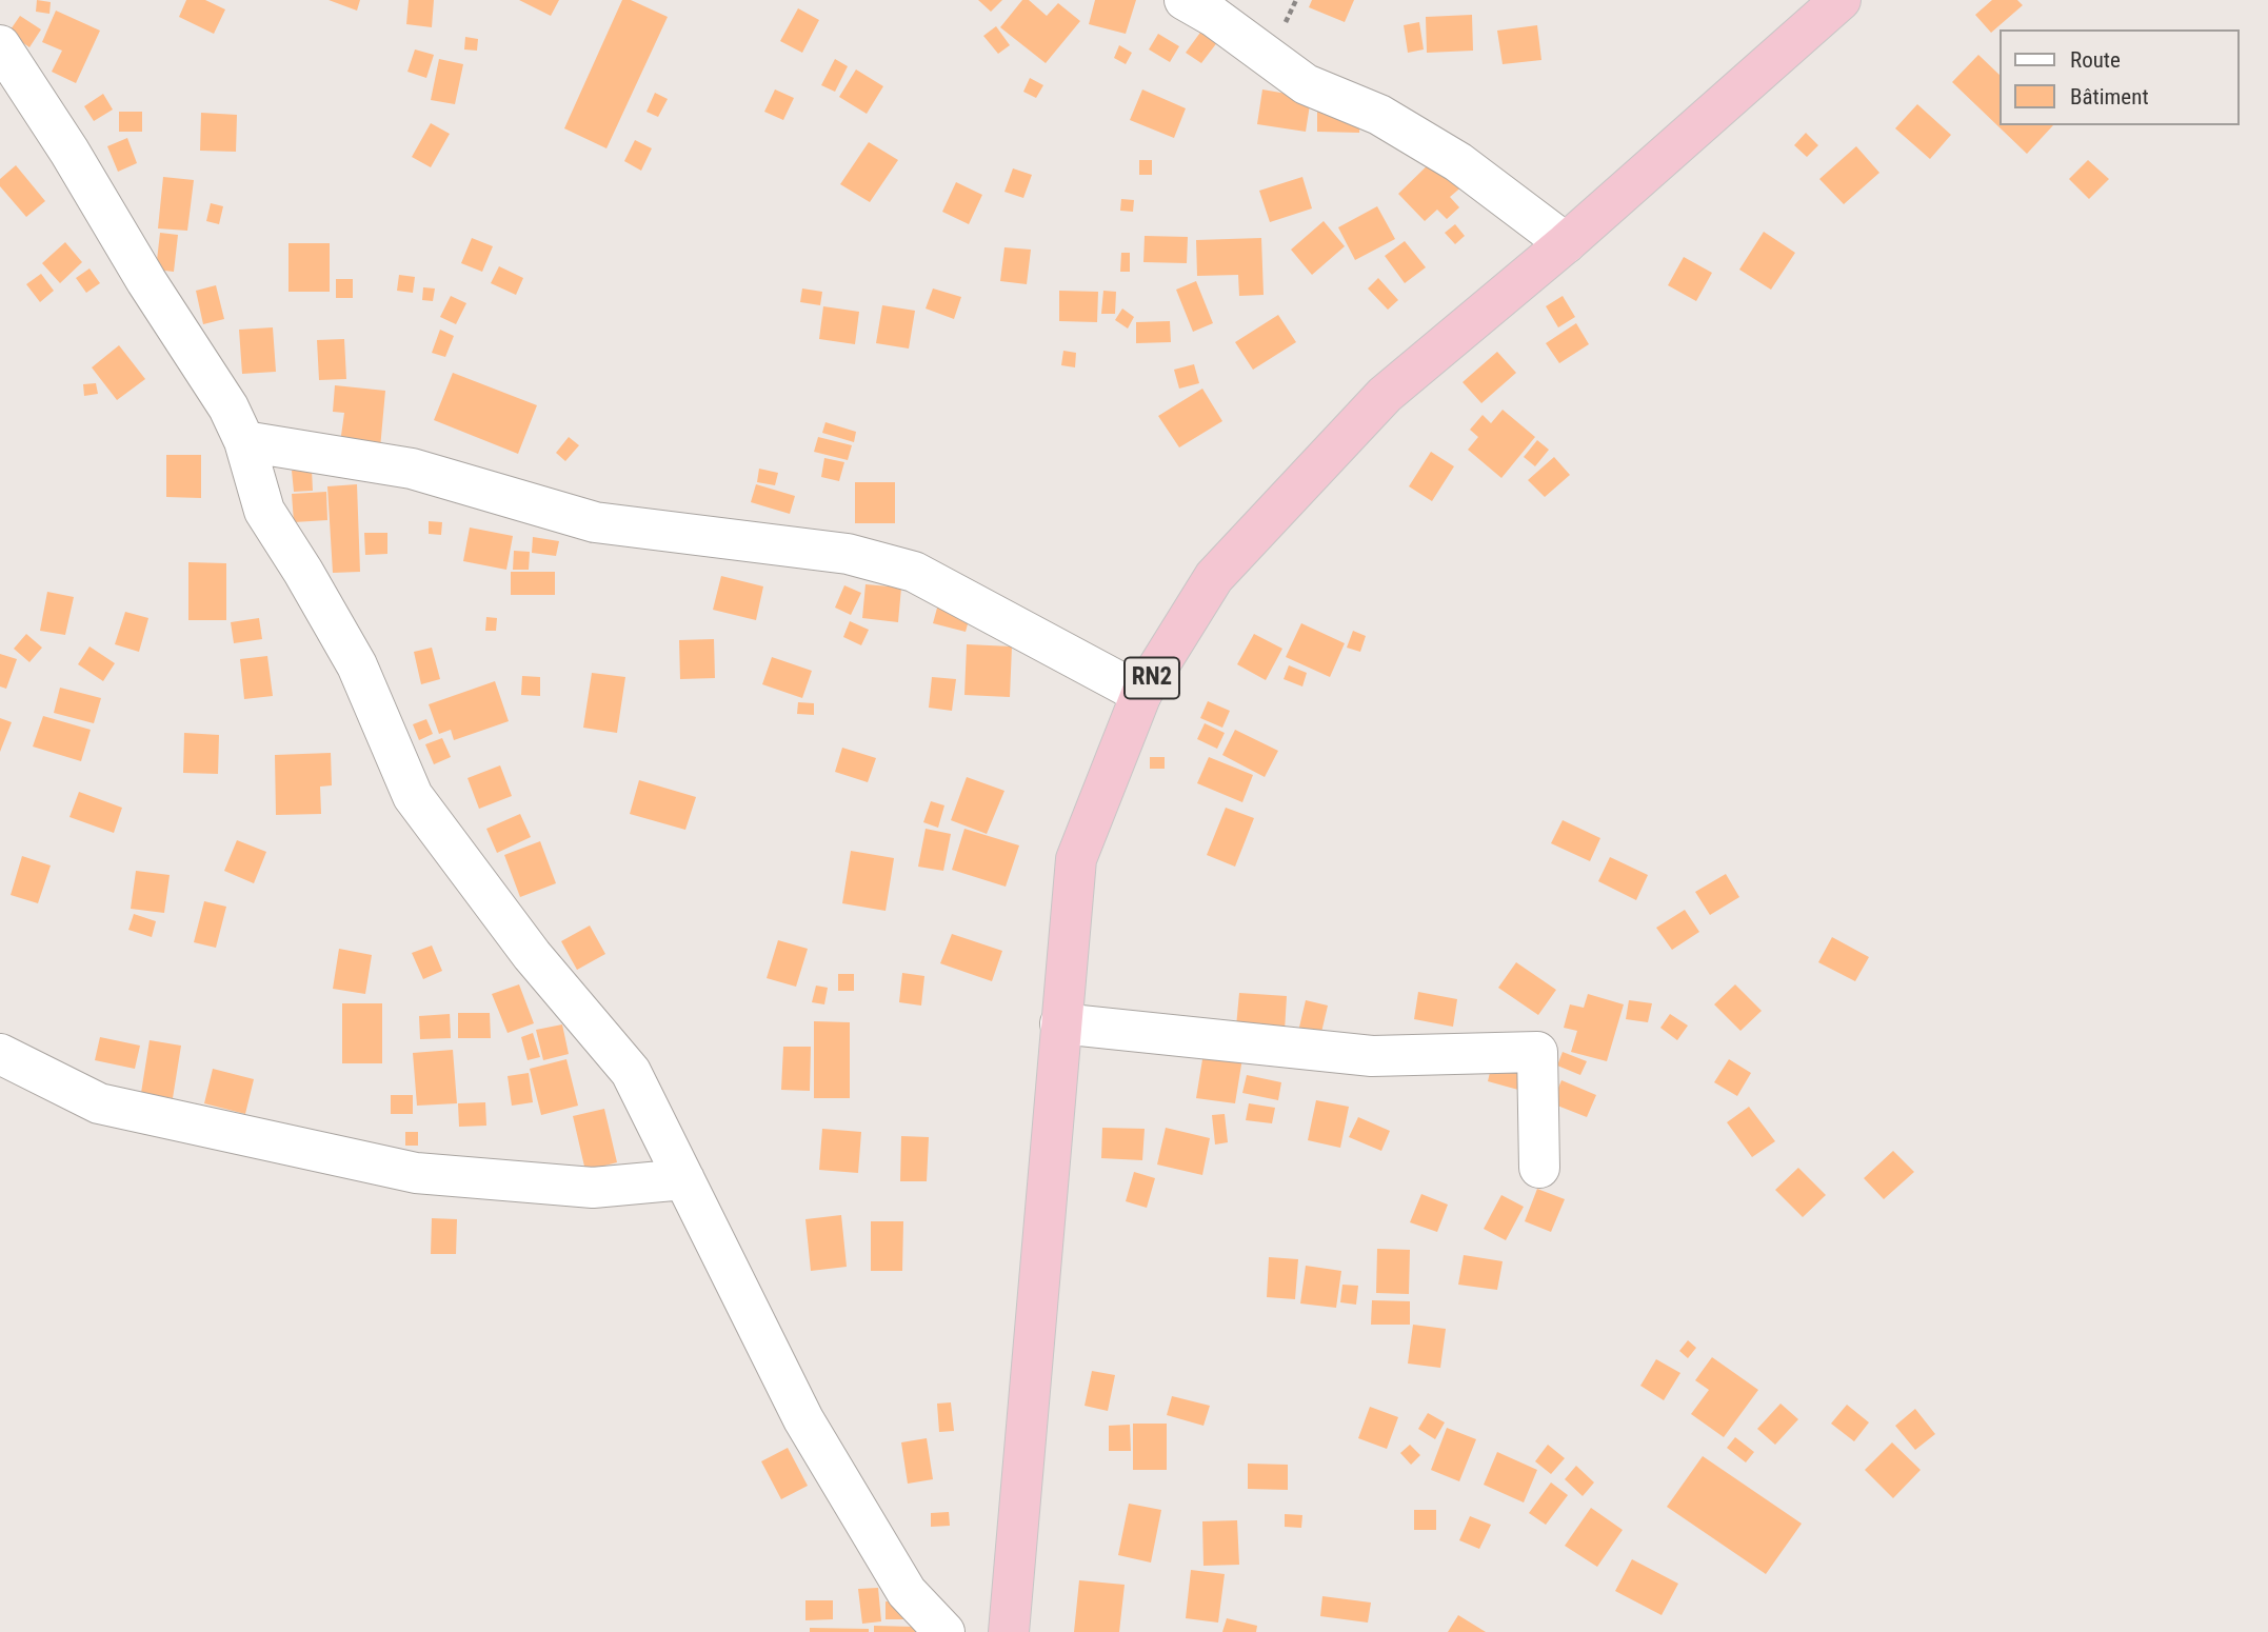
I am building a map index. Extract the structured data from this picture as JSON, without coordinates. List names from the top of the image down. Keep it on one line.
{"streets":{"highway":["RN2"]},"legend":["Route","Bâtiment"]}
